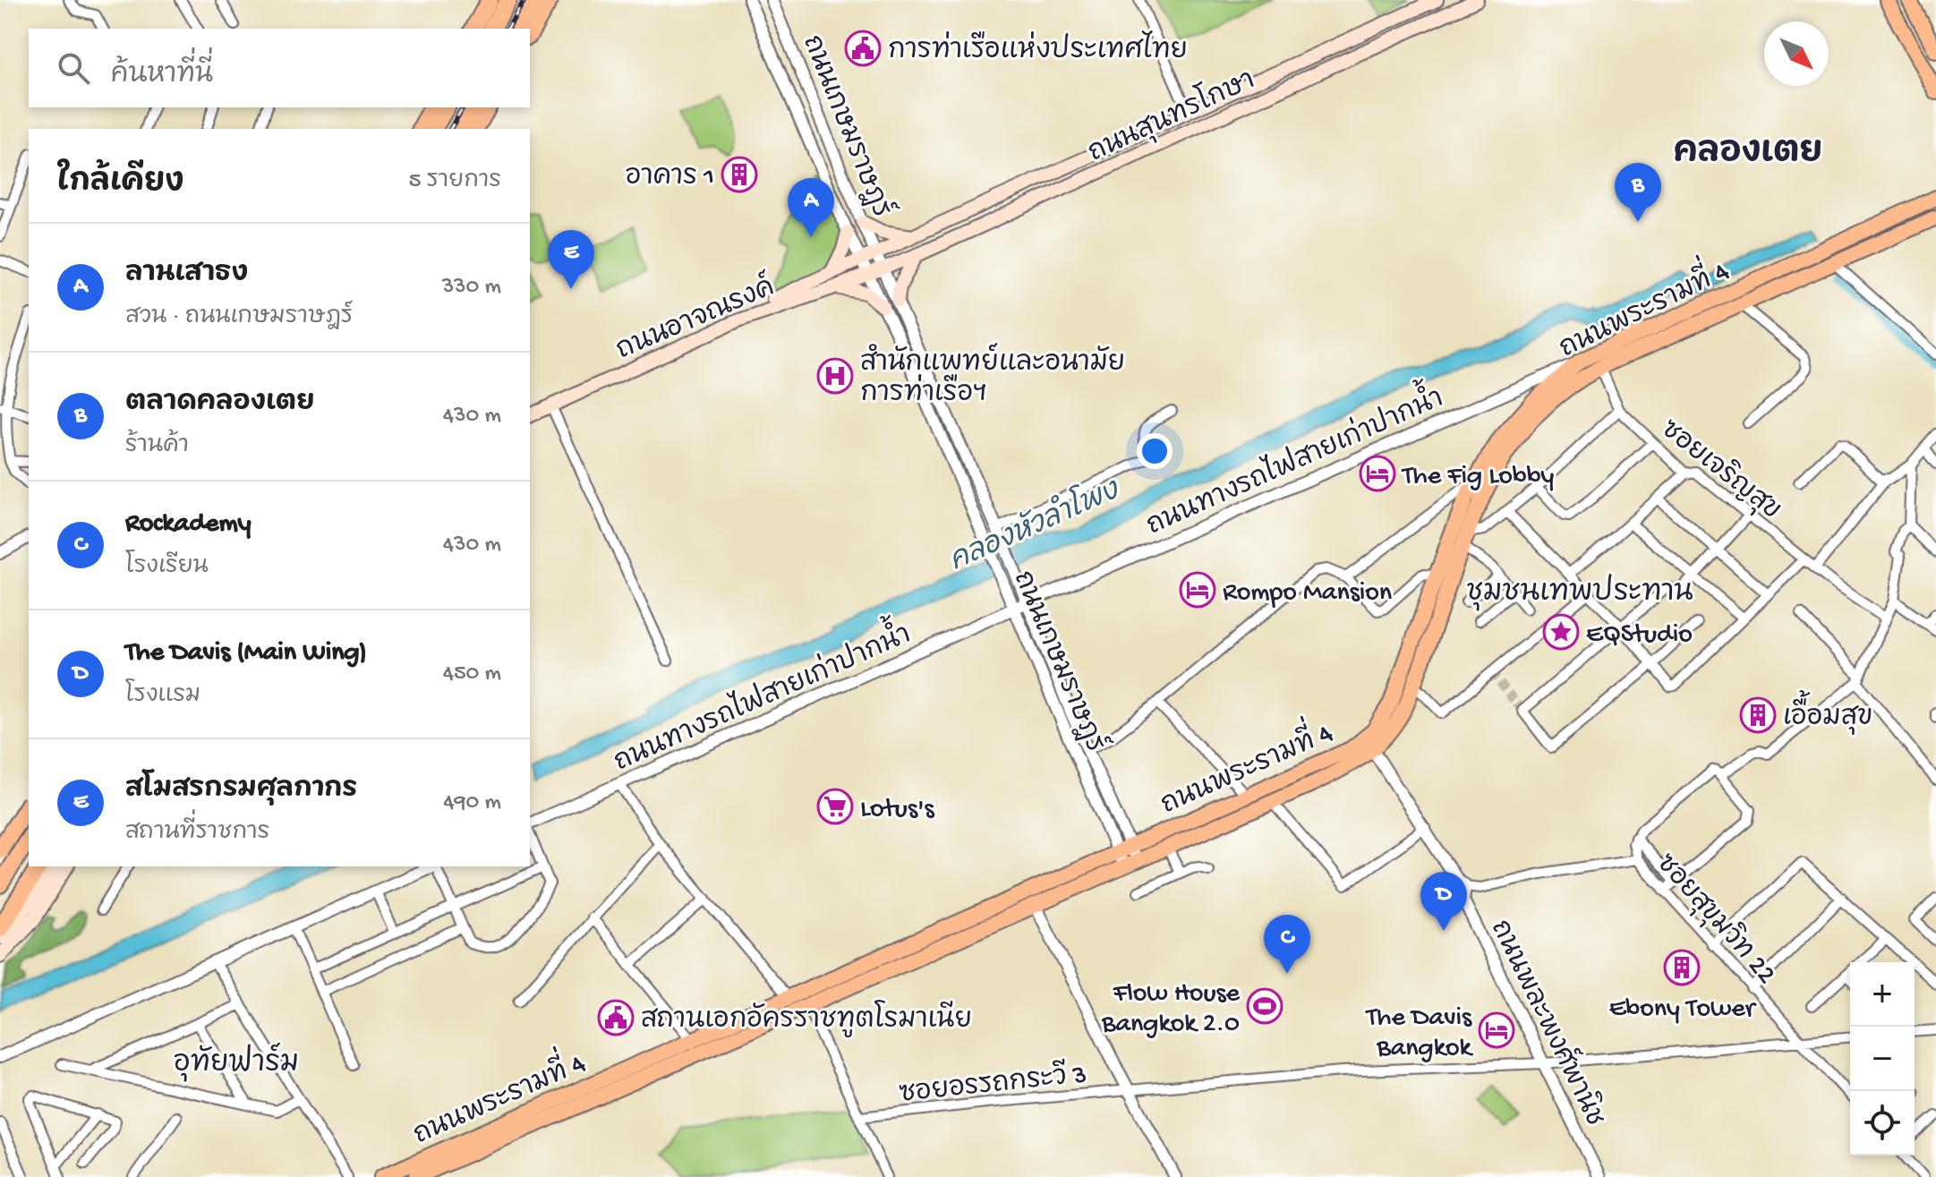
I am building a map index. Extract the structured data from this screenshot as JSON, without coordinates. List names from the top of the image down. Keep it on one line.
{"streets":{"main road":["ถนนสุนทรโกษา","ถนนพระรามที่ 4","ถนนอาจณรงค์"],"street":["ถนนเกษมราษฎร์","ถนนทางรถไฟสายเก่าปากน้ำ","ซอยเจริญสุข","ซอยสุขุมวิท 22","ถนนพละพงศ์พานิช","ซอยอรรถกระวี 3"]},"crossings":[["ถนนสุนทรโกษา","ถนนเกษมราษฎร์"],["ถนนสุนทรโกษา","ถนนอาจณรงค์"],["ถนนเกษมราษฎร์","ถนนพระรามที่ 4"],["ถนนเกษมราษฎร์","ถนนอาจณรงค์"],["ถนนเกษมราษฎร์","ถนนทางรถไฟสายเก่าปากน้ำ"],["ถนนพระรามที่ 4","ถนนทางรถไฟสายเก่าปากน้ำ"],["ถนนพระรามที่ 4","ซอยเจริญสุข"],["ซอยสุขุมวิท 22","ถนนพละพงศ์พานิช"],["ซอยสุขุมวิท 22","ซอยอรรถกระวี 3"],["ถนนพละพงศ์พานิช","ซอยอรรถกระวี 3"]],"districts":["คลองเตย","ชุมชนเทพประทาน","อุทัยฟาร์ม"],"water":["คลองหัวลำโพง"],"places":{"public building":["การท่าเรือแห่งประเทศไทย","สถานเอกอัครราชทูตโรมาเนีย"],"building":["อาคาร 1","เอื้อมสุข","Ebony Tower"],"hospital":["สำนักแพทย์และอนามัย การท่าเรือฯ"],"hotel":["The Fig Lobby","Rompo Mansion","The Davis Bangkok"],"place":["EQStudio"],"supermarket":["Lotus's"],"sports":["Flow House Bangkok 2.0"]},"north":"bottom right","page":{"search":"ค้นหาที่นี่","heading":["ใกล้เคียง","5 รายการ"],"pins":["B","A","E","D","C"],"list":[{"mark":"A","name":"ลานเสาธง","note":"สวน · ถนนเกษมราษฎร์","value":"330 m"},{"mark":"B","name":"ตลาดคลองเตย","note":"ร้านค้า","value":"430 m"},{"mark":"C","name":"Rockademy","note":"โรงเรียน","value":"430 m"},{"mark":"D","name":"The Davis (Main Wing)","note":"โรงแรม","value":"450 m"},{"mark":"E","name":"สโมสรกรมศุลกากร","note":"สถานที่ราชการ","value":"490 m"}],"map_buttons":["+","−"]}}
